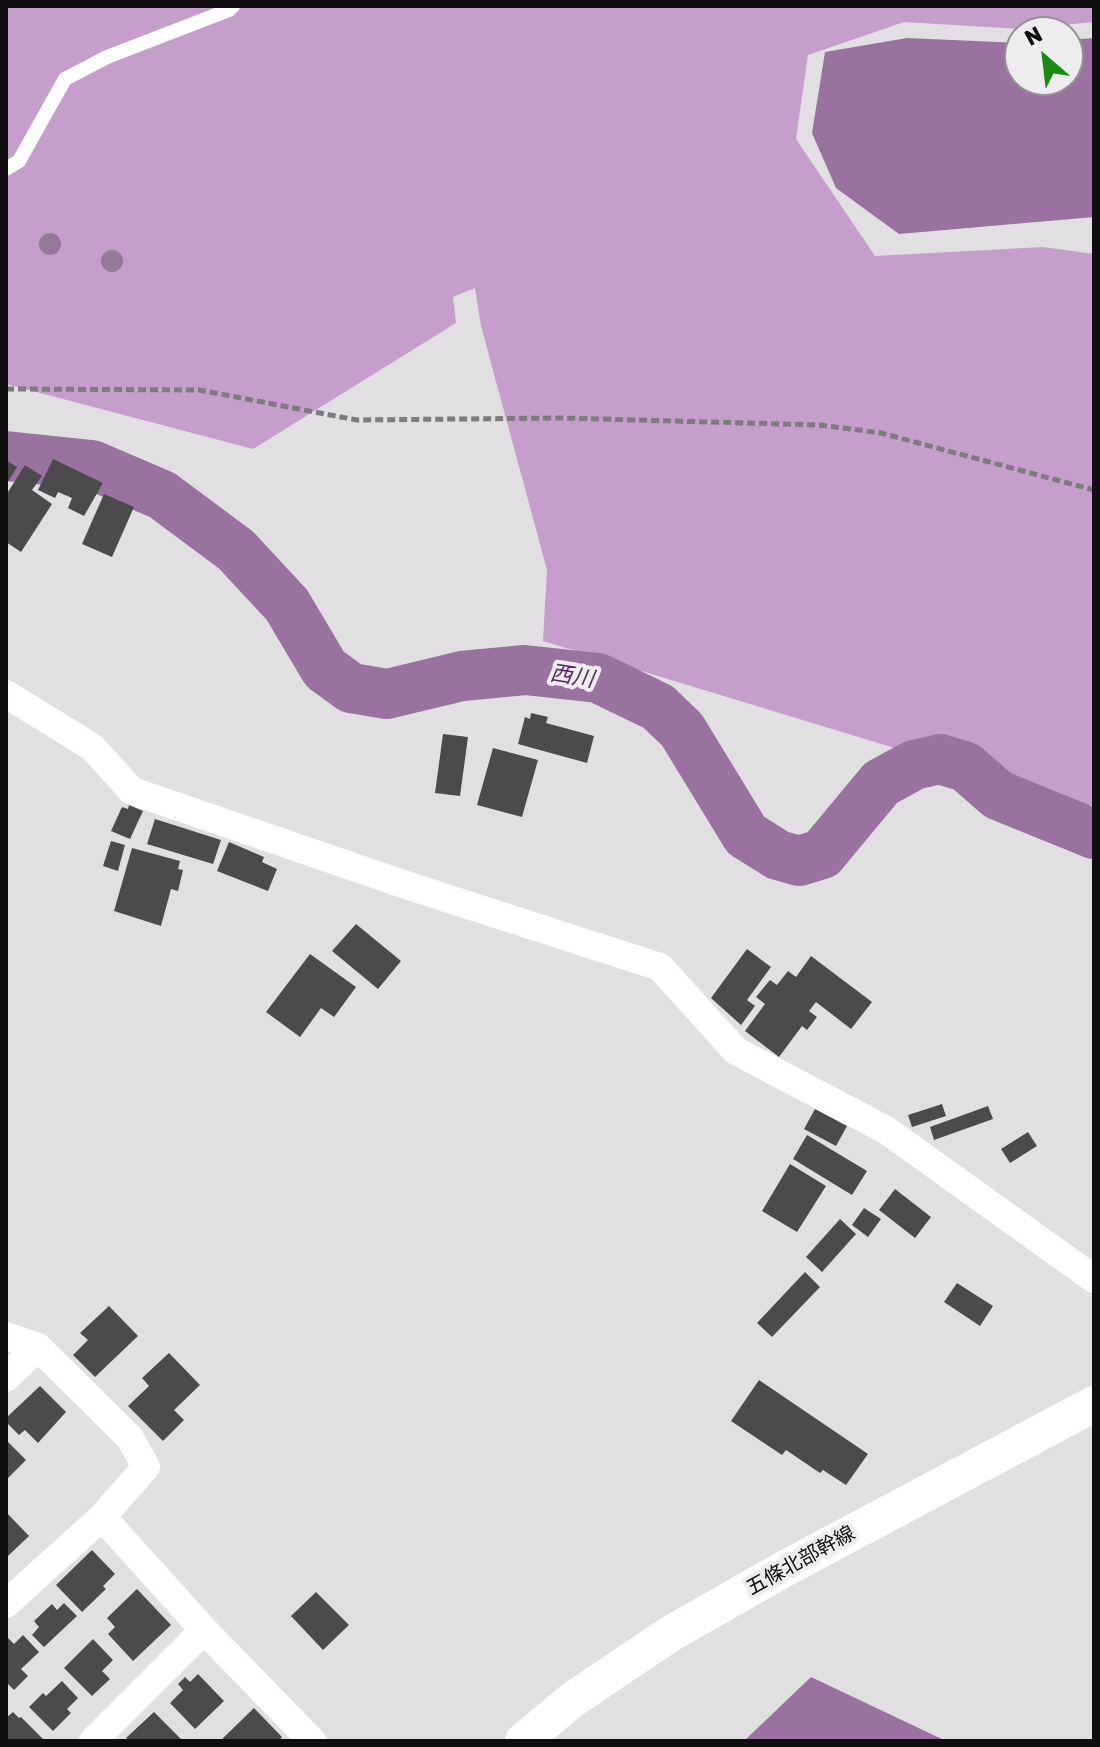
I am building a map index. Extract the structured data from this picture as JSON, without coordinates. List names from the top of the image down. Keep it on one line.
{"streets":{"street":["五條北部幹線"]},"water":["西川"],"north":"top left"}
